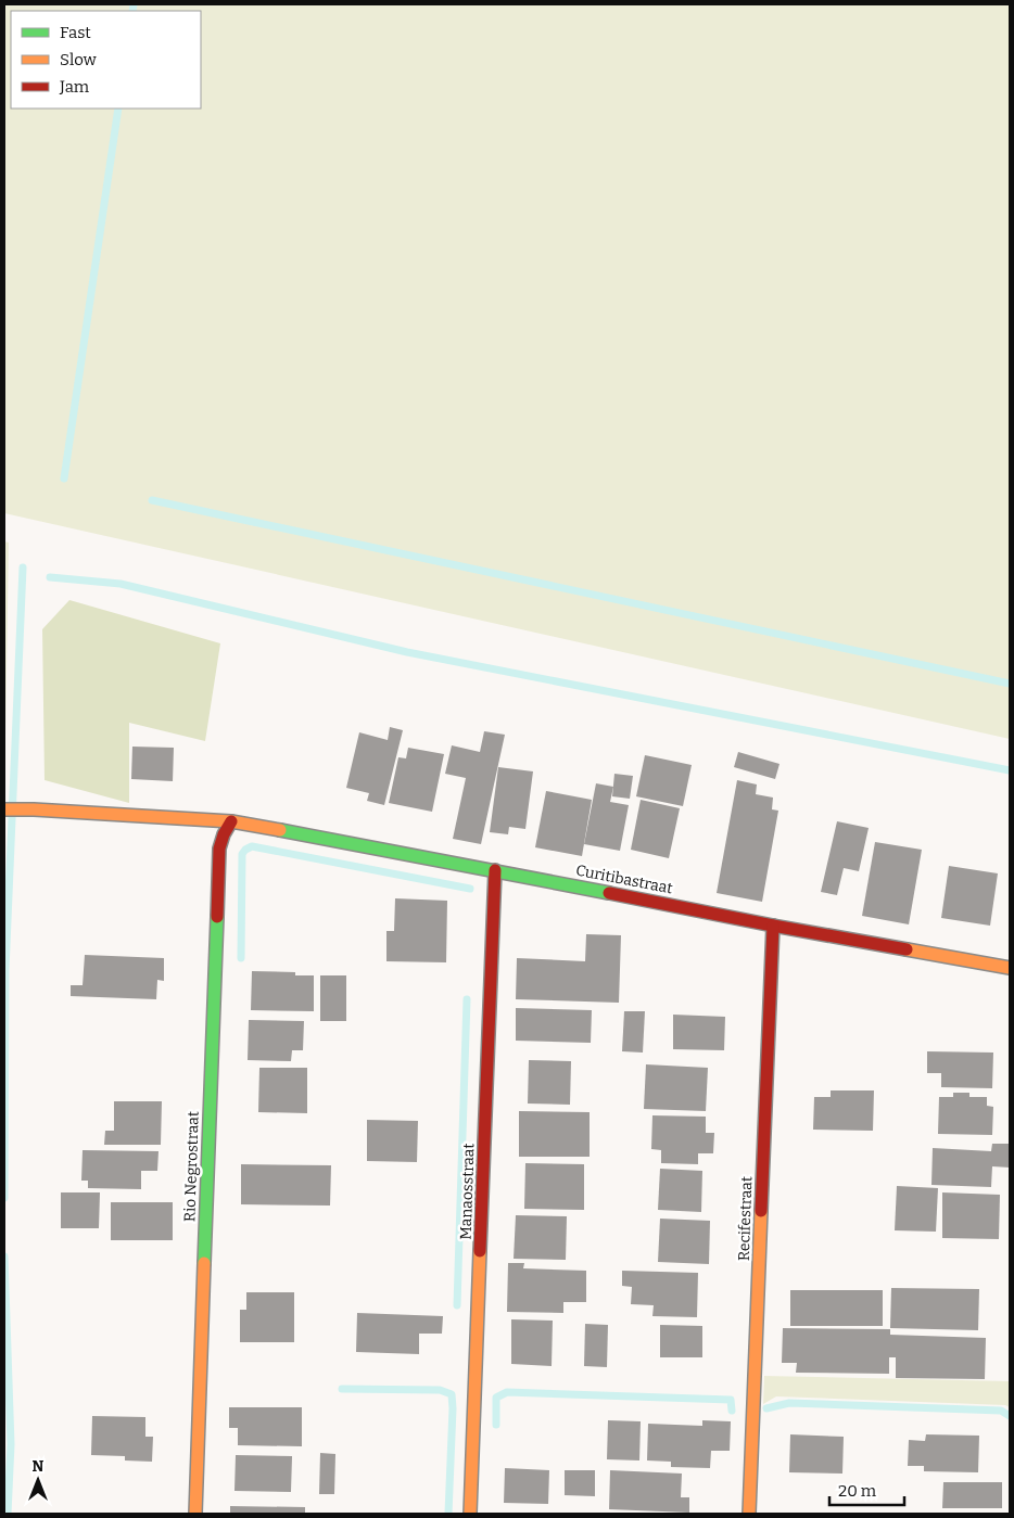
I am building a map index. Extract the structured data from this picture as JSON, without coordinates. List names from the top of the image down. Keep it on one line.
{"streets":{"street":["Curitibastraat","Rio Negrostraat","Manaosstraat","Recifestraat"]},"crossings":[["Curitibastraat","Rio Negrostraat"],["Curitibastraat","Manaosstraat"],["Curitibastraat","Recifestraat"]],"legend":["Fast","Slow","Jam"],"scale_bar":"20 m","north":"top"}
